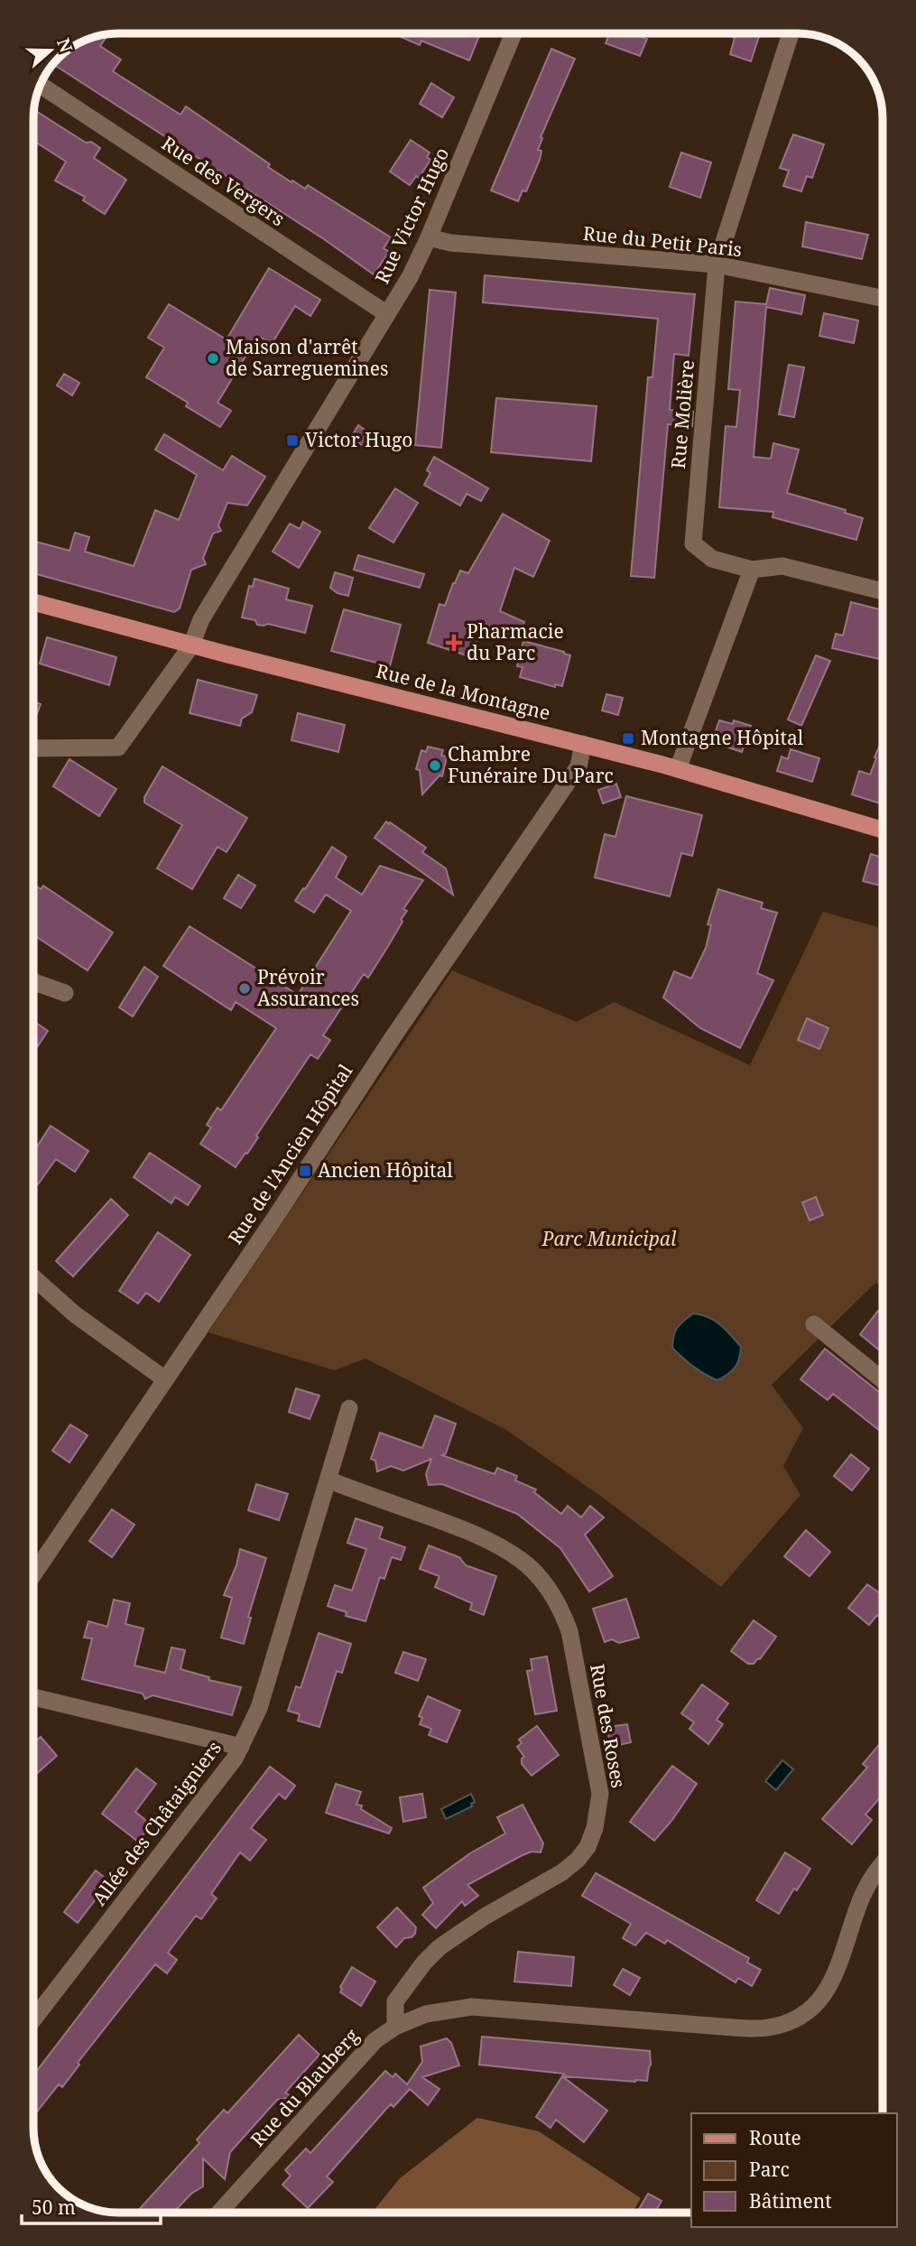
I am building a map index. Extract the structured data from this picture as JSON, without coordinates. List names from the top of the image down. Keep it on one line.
{"streets":{"main road":["Rue de la Montagne"],"street":["Rue des Vergers","Rue Victor Hugo","Rue du Petit Paris","Rue Molière","Rue de l'Ancien Hôpital","Rue des Roses","Allée des Châtaigniers","Rue du Blauberg"]},"crossings":[["Rue des Vergers","Rue Victor Hugo"],["Rue Victor Hugo","Rue du Petit Paris"],["Rue Victor Hugo","Rue de la Montagne"],["Rue du Petit Paris","Rue Molière"],["Rue de la Montagne","Rue de l'Ancien Hôpital"],["Rue des Roses","Allée des Châtaigniers"],["Rue des Roses","Rue du Blauberg"]],"parks":["Parc Municipal"],"places":{"other":["Maison d'arrêt de Sarreguemines","Chambre Funéraire Du Parc","Prévoir Assurances"],"transit":["Victor Hugo","Montagne Hôpital","Ancien Hôpital"],"health":["Pharmacie du Parc"]},"legend":["Route","Parc","Bâtiment"],"scale_bar":"50 m","north":"right"}
